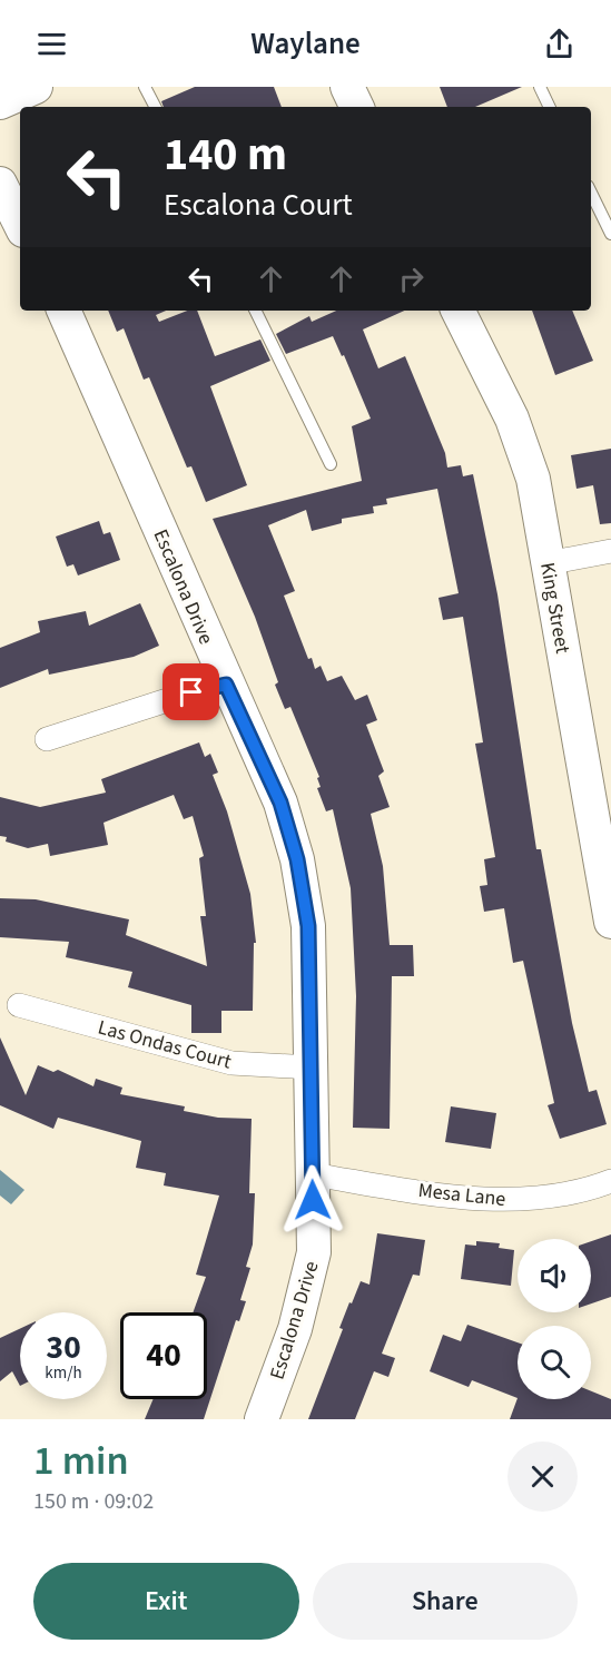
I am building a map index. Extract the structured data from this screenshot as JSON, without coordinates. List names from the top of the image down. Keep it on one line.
{"streets":{"street":["Escalona Drive","King Street","Las Ondas Court","Mesa Lane"]},"crossings":[["Escalona Drive","Las Ondas Court"],["Escalona Drive","Mesa Lane"]],"page":{"header":"Waylane","turn":["140 m","Escalona Court"],"speed":"30 km/h","limit":"40","heading":["1 min","150 m · 09:02"],"buttons":["Exit","Share"]}}
